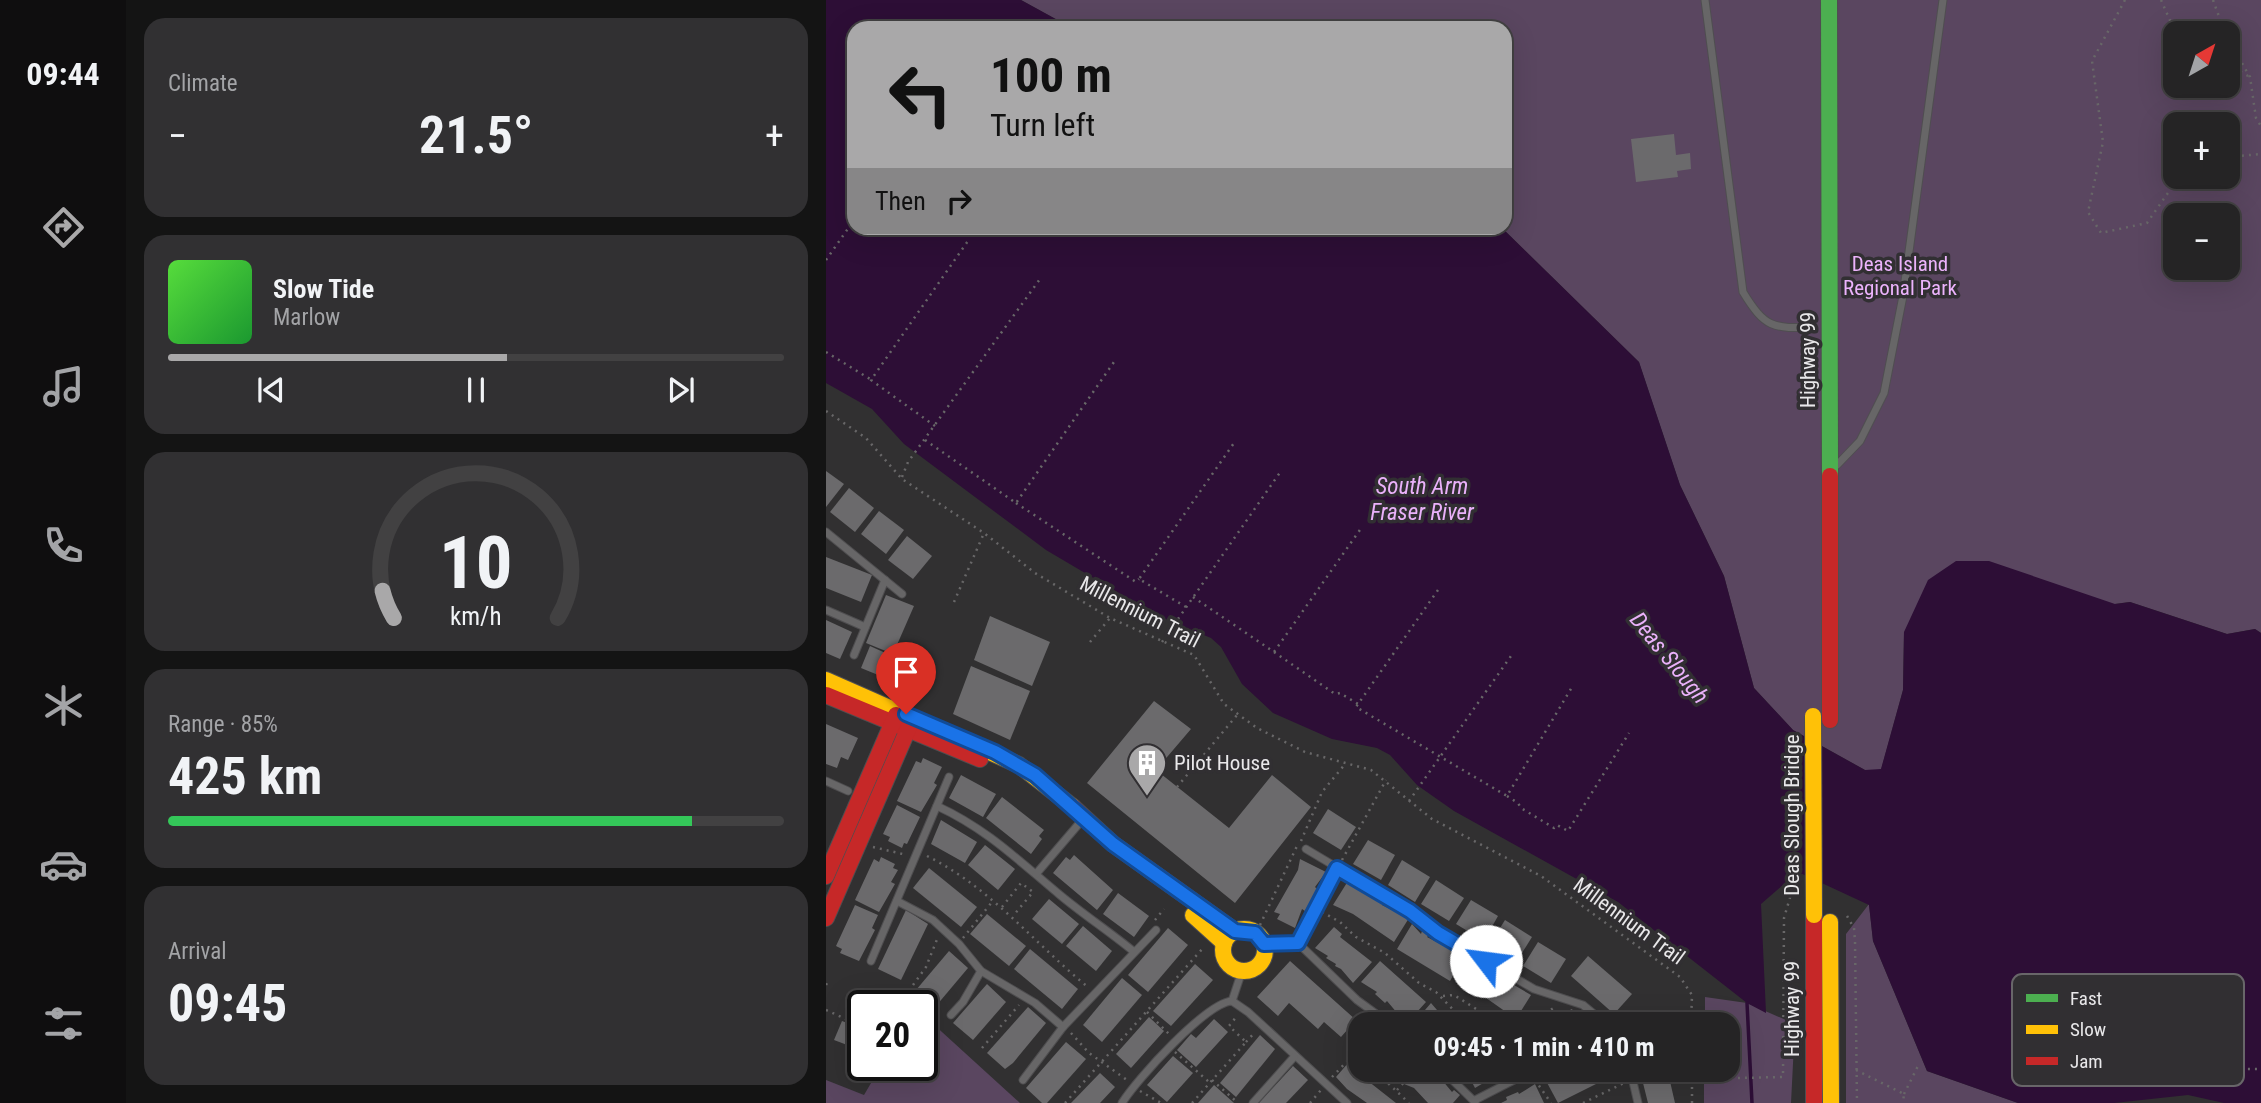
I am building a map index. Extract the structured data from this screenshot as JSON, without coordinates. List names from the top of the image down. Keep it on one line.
{"streets":{"main road":["Highway 99","Deas Slough Bridge"],"path":["Millennium Trail"]},"crossings":[["Highway 99","Deas Slough Bridge"]],"water":["South Arm Fraser River","Deas Slough"],"parks":["Deas Island Regional Park"],"places":{"building":["Pilot House"]},"legend":["Fast","Slow","Jam"],"north":"top right","page":{"tabs":"09:44","tile":["Climate",["Range · 85%","425 km"],["Arrival","09:45"]],"map_buttons":["+","−"],"turn":["100 m","Turn left"],"heat":["−","21.5°","+"],"then":"Then","song":["Slow Tide","Marlow"],"limit":"20","trip":"09:45 · 1 min · 410 m","gauge":["10","km/h"]}}
